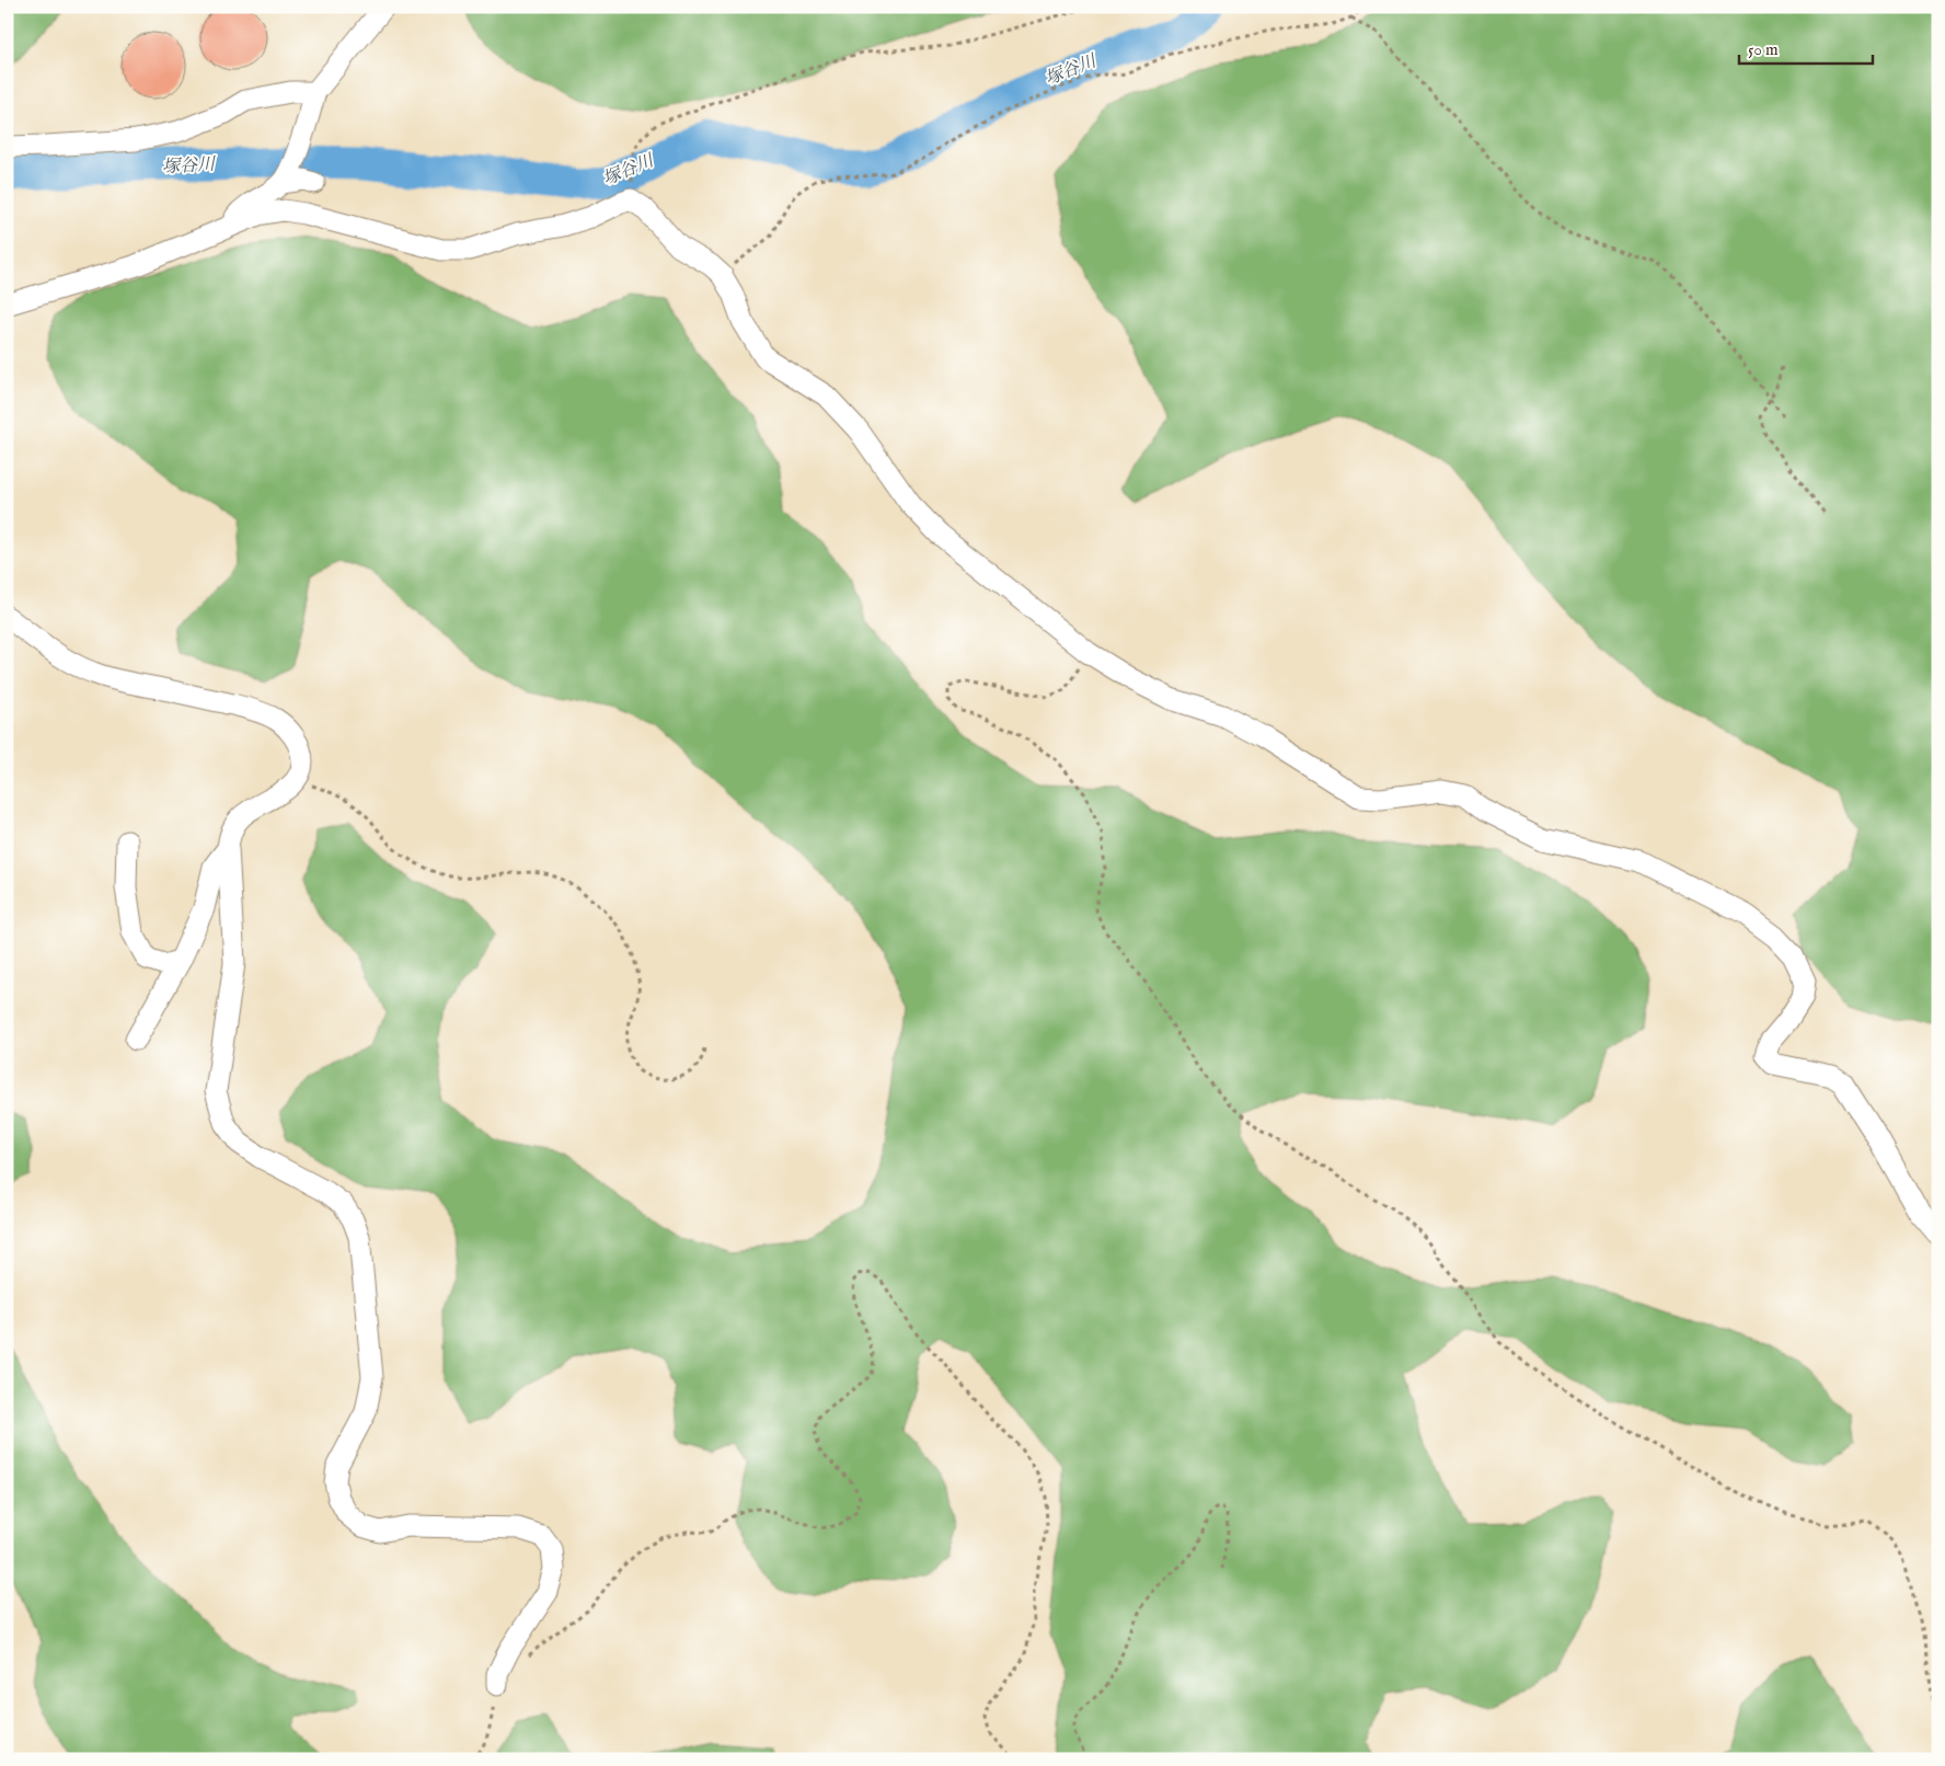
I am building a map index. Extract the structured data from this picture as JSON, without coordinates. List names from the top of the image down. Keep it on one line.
{"water":["塚谷川"],"scale_bar":"50 m"}
